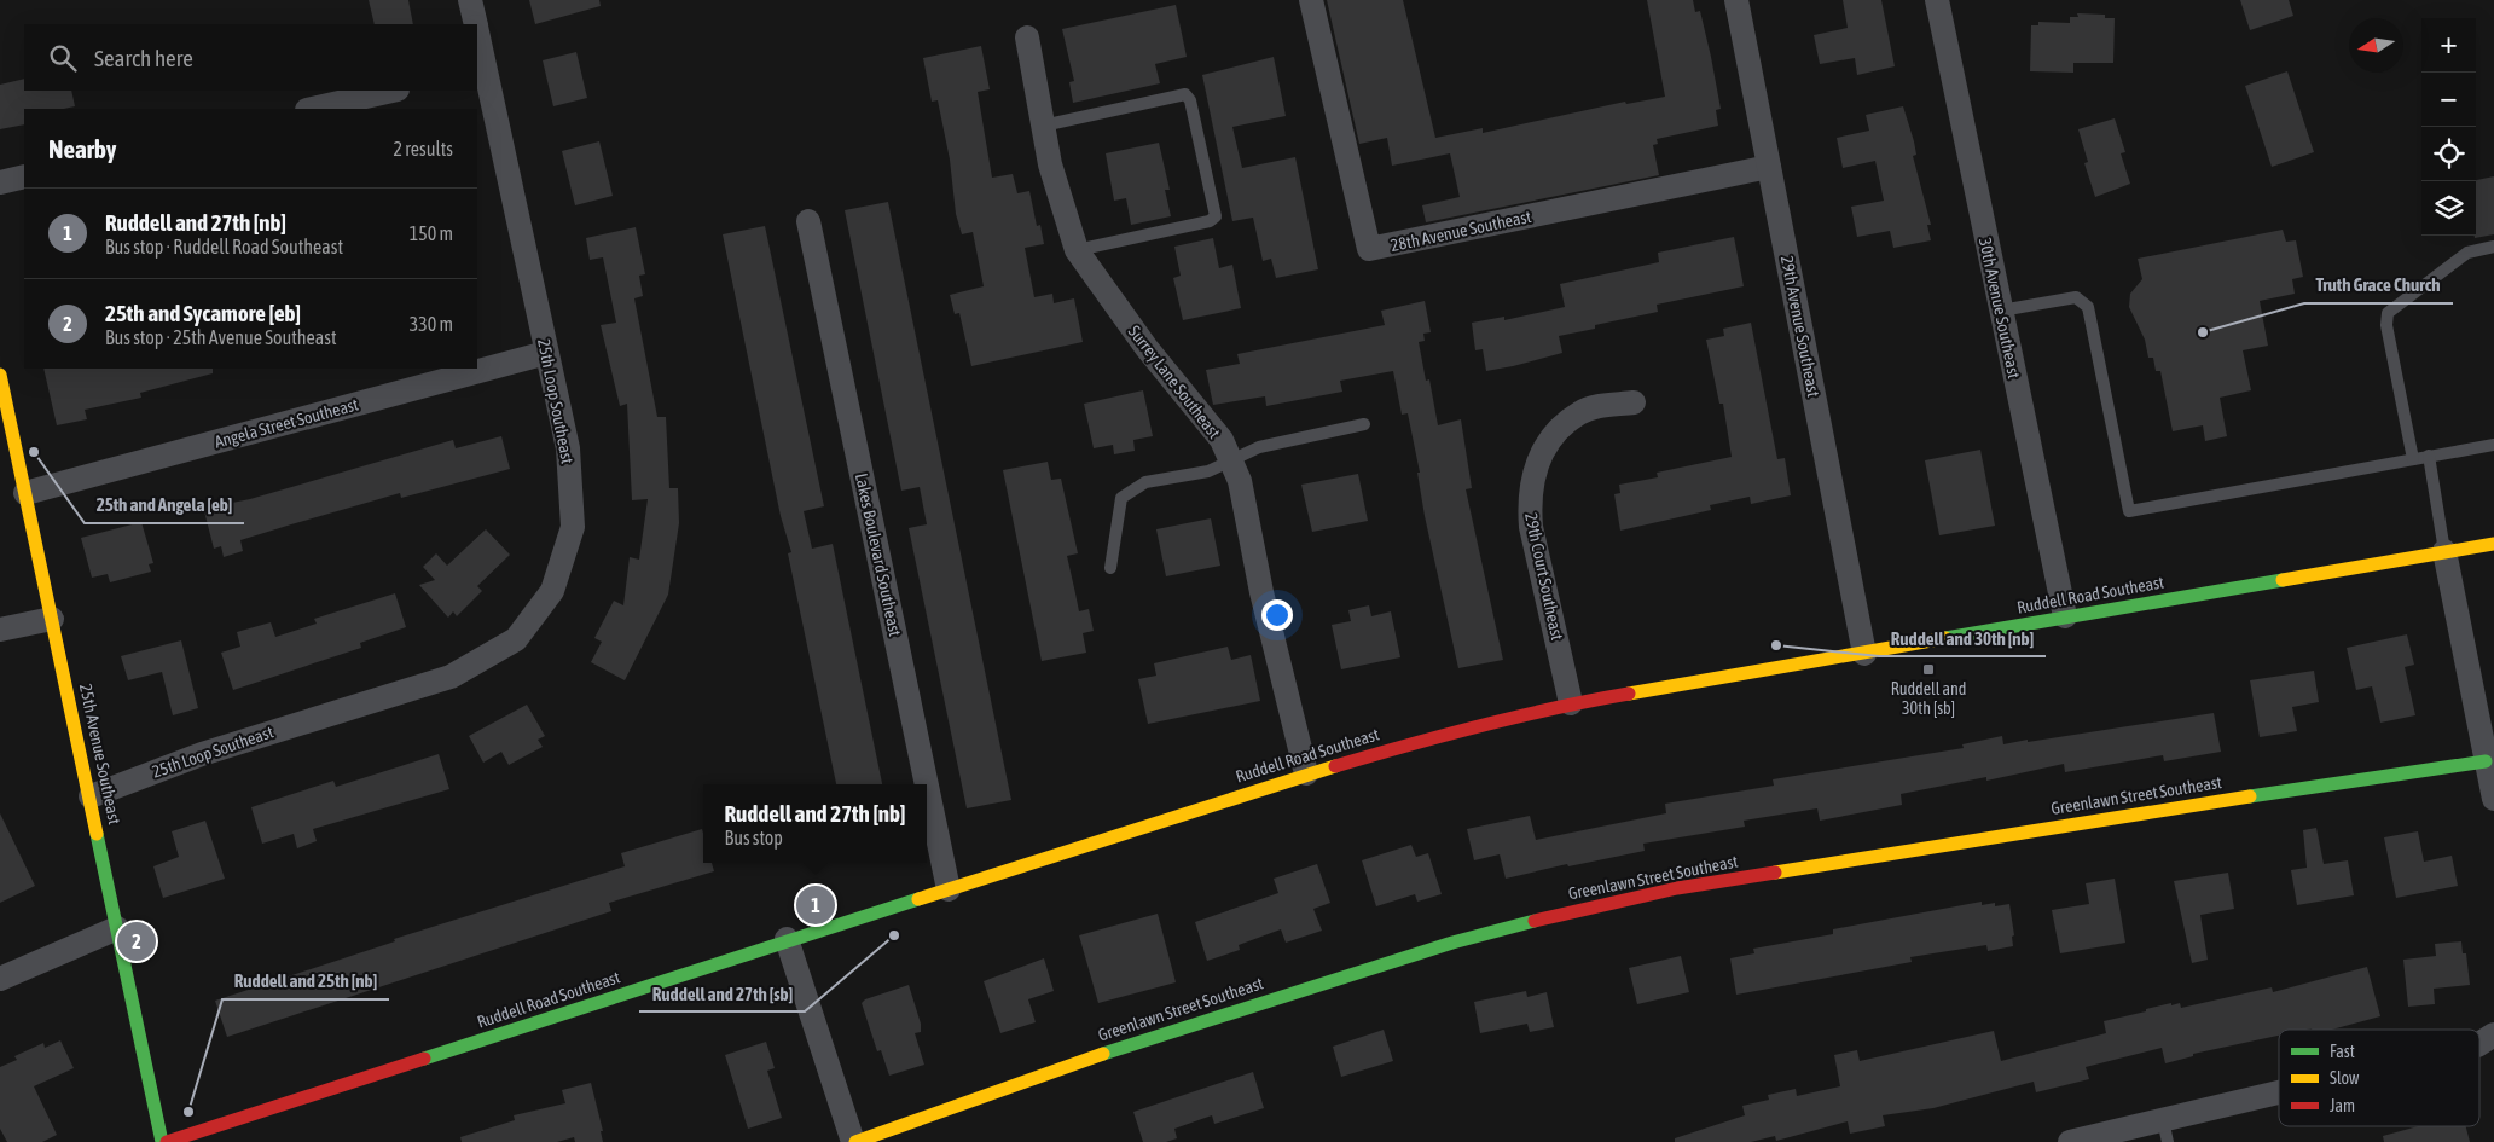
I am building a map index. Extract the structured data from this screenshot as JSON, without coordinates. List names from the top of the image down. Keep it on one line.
{"streets":{"street":["28th Avenue Southeast","30th Avenue Southeast","29th Avenue Southeast","Surrey Lane Southeast","25th Loop Southeast","Angela Street Southeast","Lakes Boulevard Southeast","29th Court Southeast","Ruddell Road Southeast","25th Avenue Southeast","Greenlawn Street Southeast"]},"crossings":[["28th Avenue Southeast","29th Avenue Southeast"],["30th Avenue Southeast","Ruddell Road Southeast"],["29th Avenue Southeast","Ruddell Road Southeast"],["Surrey Lane Southeast","Ruddell Road Southeast"],["25th Loop Southeast","Angela Street Southeast"],["25th Loop Southeast","25th Avenue Southeast"],["Angela Street Southeast","25th Avenue Southeast"],["Lakes Boulevard Southeast","Ruddell Road Southeast"],["29th Court Southeast","Ruddell Road Southeast"]],"places":{"other":["Truth Grace Church","25th and Angela [eb]","Ruddell and 30th [nb]","Ruddell and 27th [sb]","Ruddell and 25th [nb]"],"transit":["Ruddell and 30th [sb]"]},"legend":["Fast","Slow","Jam"],"north":"left","page":{"map_buttons":["+","−"],"search":"Search here","heading":["Nearby","2 results"],"list":[{"mark":"1","name":"Ruddell and 27th [nb]","note":"Bus stop · Ruddell Road Southeast","value":"150 m"},{"mark":"2","name":"25th and Sycamore [eb]","note":"Bus stop · 25th Avenue Southeast","value":"330 m"}],"popup":["Ruddell and 27th [nb]","Bus stop"],"pins":["1","2"]}}
